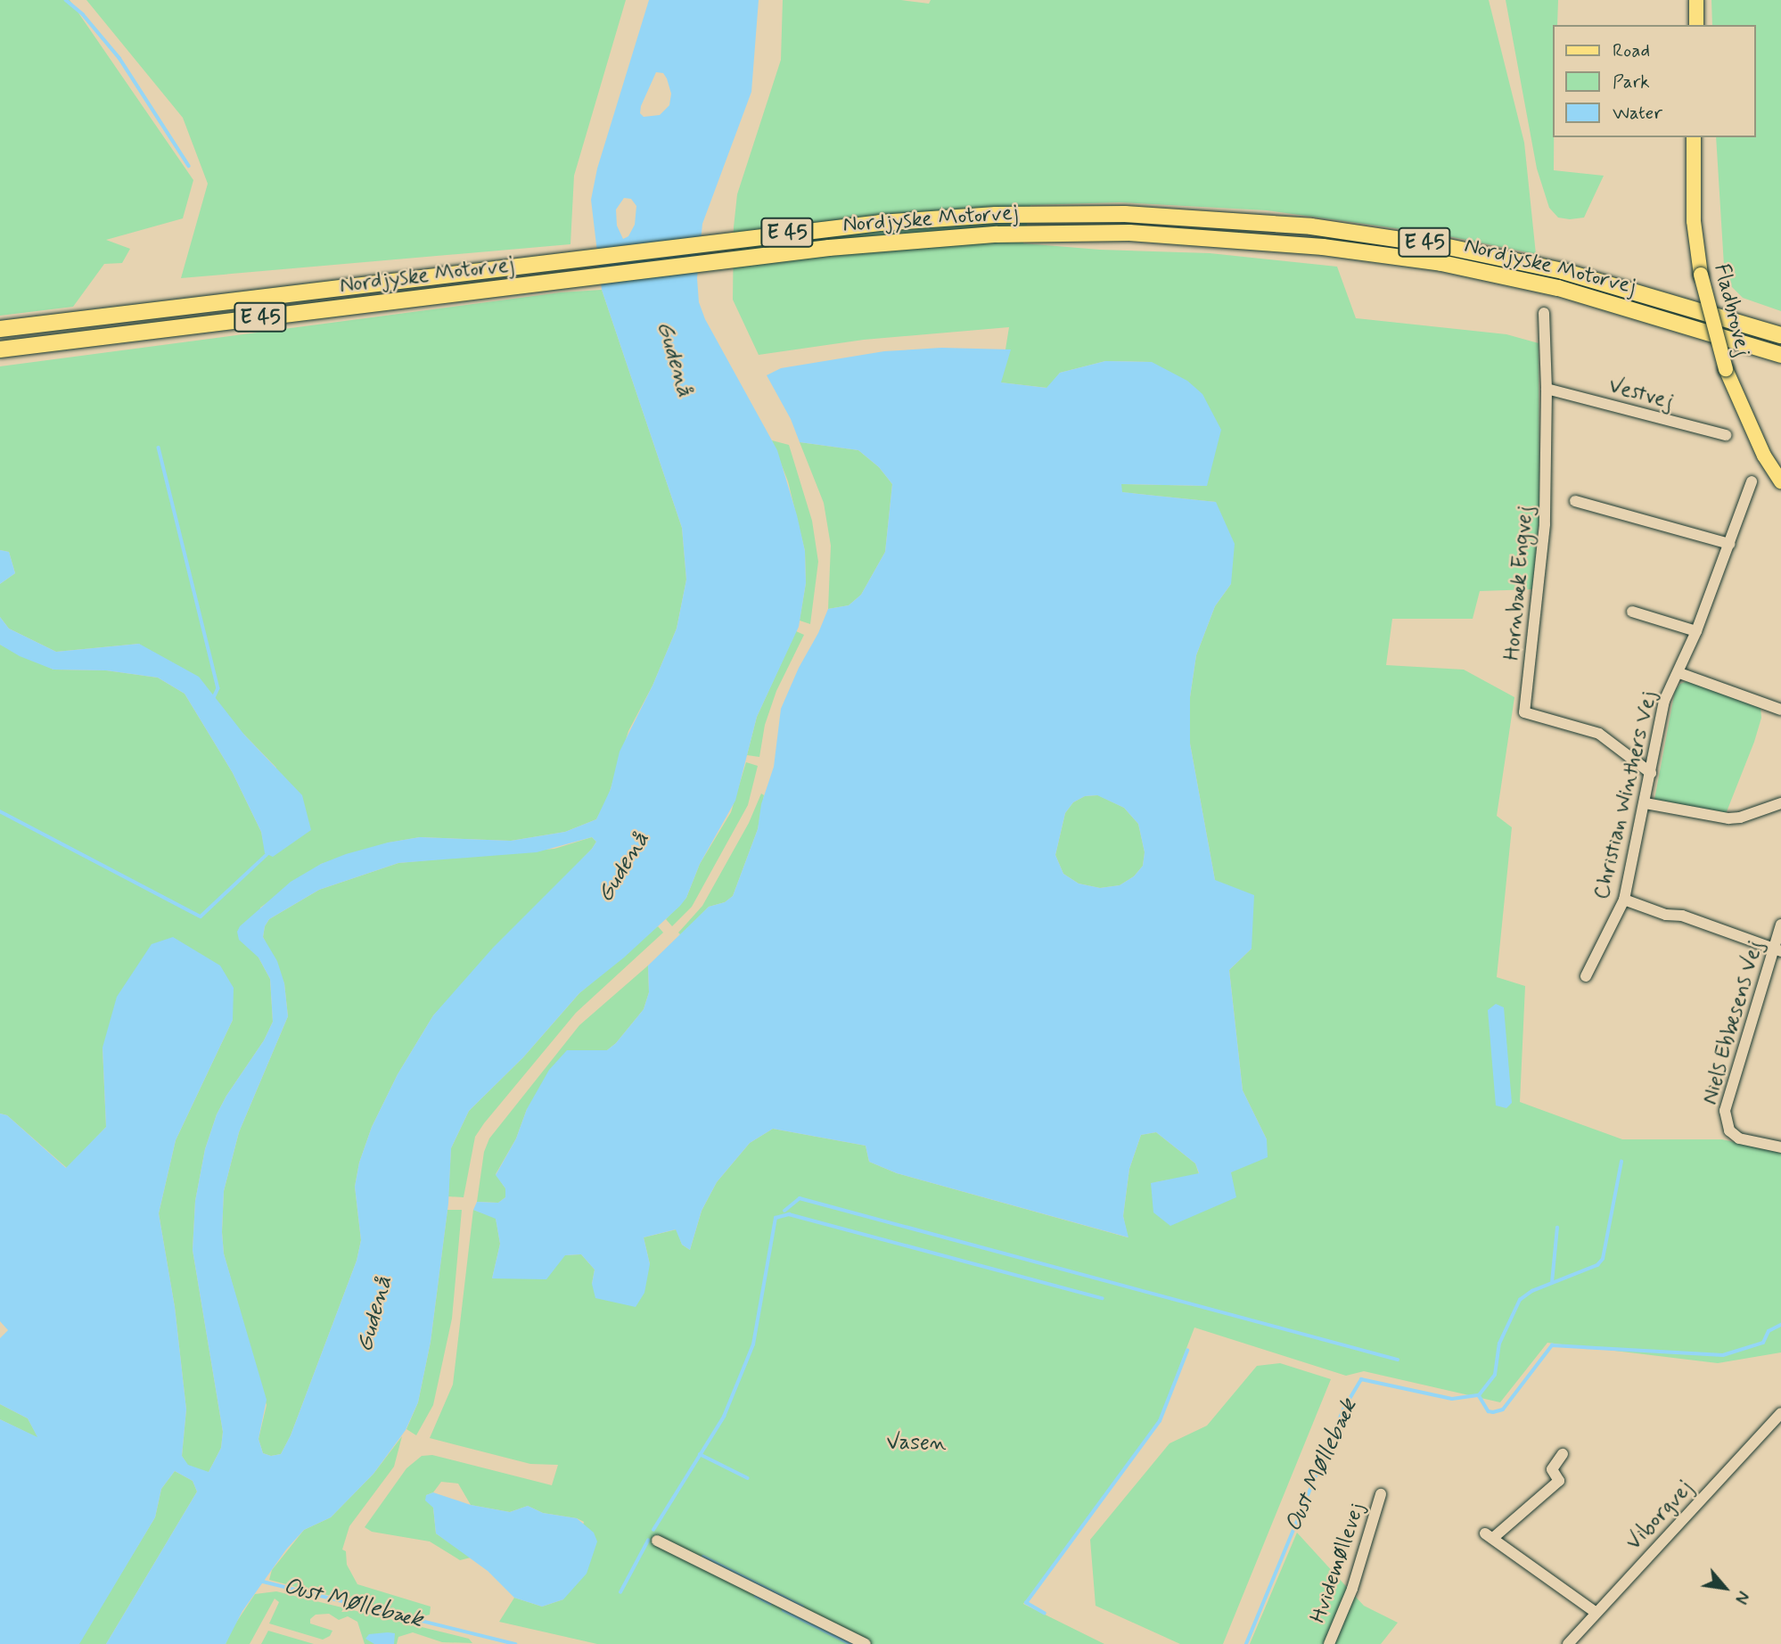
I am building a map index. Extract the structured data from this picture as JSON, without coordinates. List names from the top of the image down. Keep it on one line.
{"streets":{"highway":["Nordjyske Motorvej","E 45"],"main road":["Fladbrovej"],"street":["Vestvej","Hornbæk Engvej","Christian Winthers Vej","Niels Ebbesens Vej","Viborgvej","Hvidemøllevej"]},"crossings":[["Vestvej","Hornbæk Engvej"],["Hornbæk Engvej","Christian Winthers Vej"]],"water":["Gudenå","Oust Møllebæk"],"parks":["Vasen"],"legend":["Road","Park","Water"],"north":"bottom right"}
